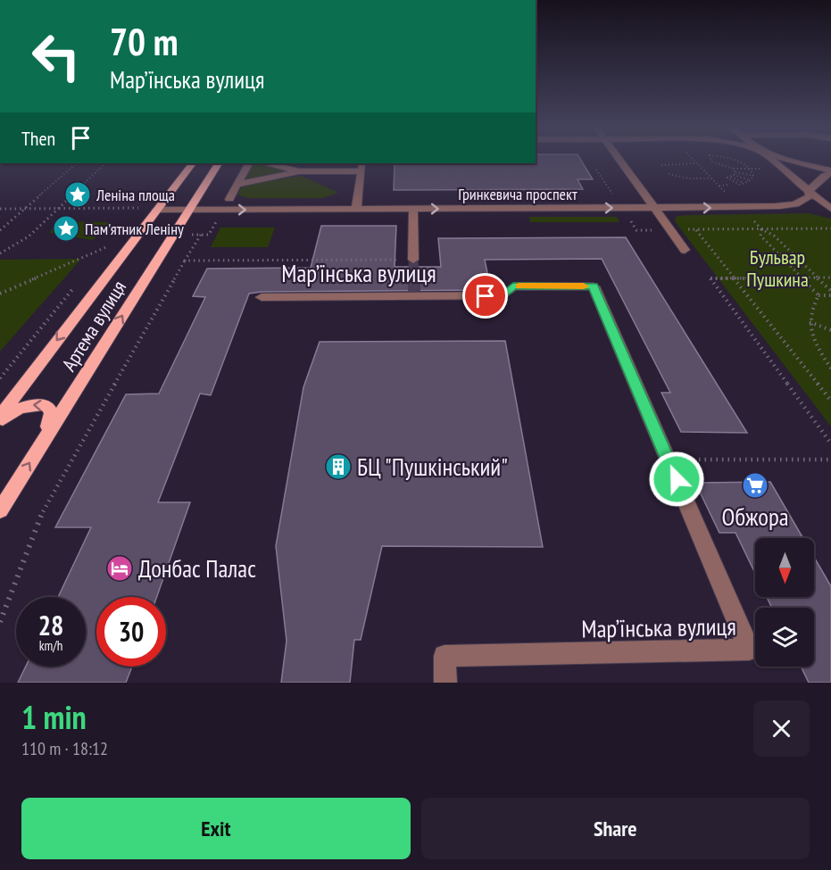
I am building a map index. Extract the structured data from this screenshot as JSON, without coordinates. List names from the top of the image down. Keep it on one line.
{"streets":{"main road":["Артема вулиця"],"street":["Гринкевича проспект","Мар’їнська вулиця"]},"crossings":[["Гринкевича проспект","Артема вулиця"]],"one_way":["Гринкевича проспект"],"parks":["Бульвар Пушкина"],"places":{"place":["Леніна площа","Пам'ятник Леніну"],"building":["БЦ \"Пушкінський\""],"supermarket":["Обжора"],"hotel":["Донбас Палас"]},"north":"bottom","page":{"turn":["70 m","Мар’їнська вулиця"],"then":"Then","speed":"28 km/h","limit":"30","heading":["1 min","110 m · 18:12"],"buttons":["Exit","Share"]}}
